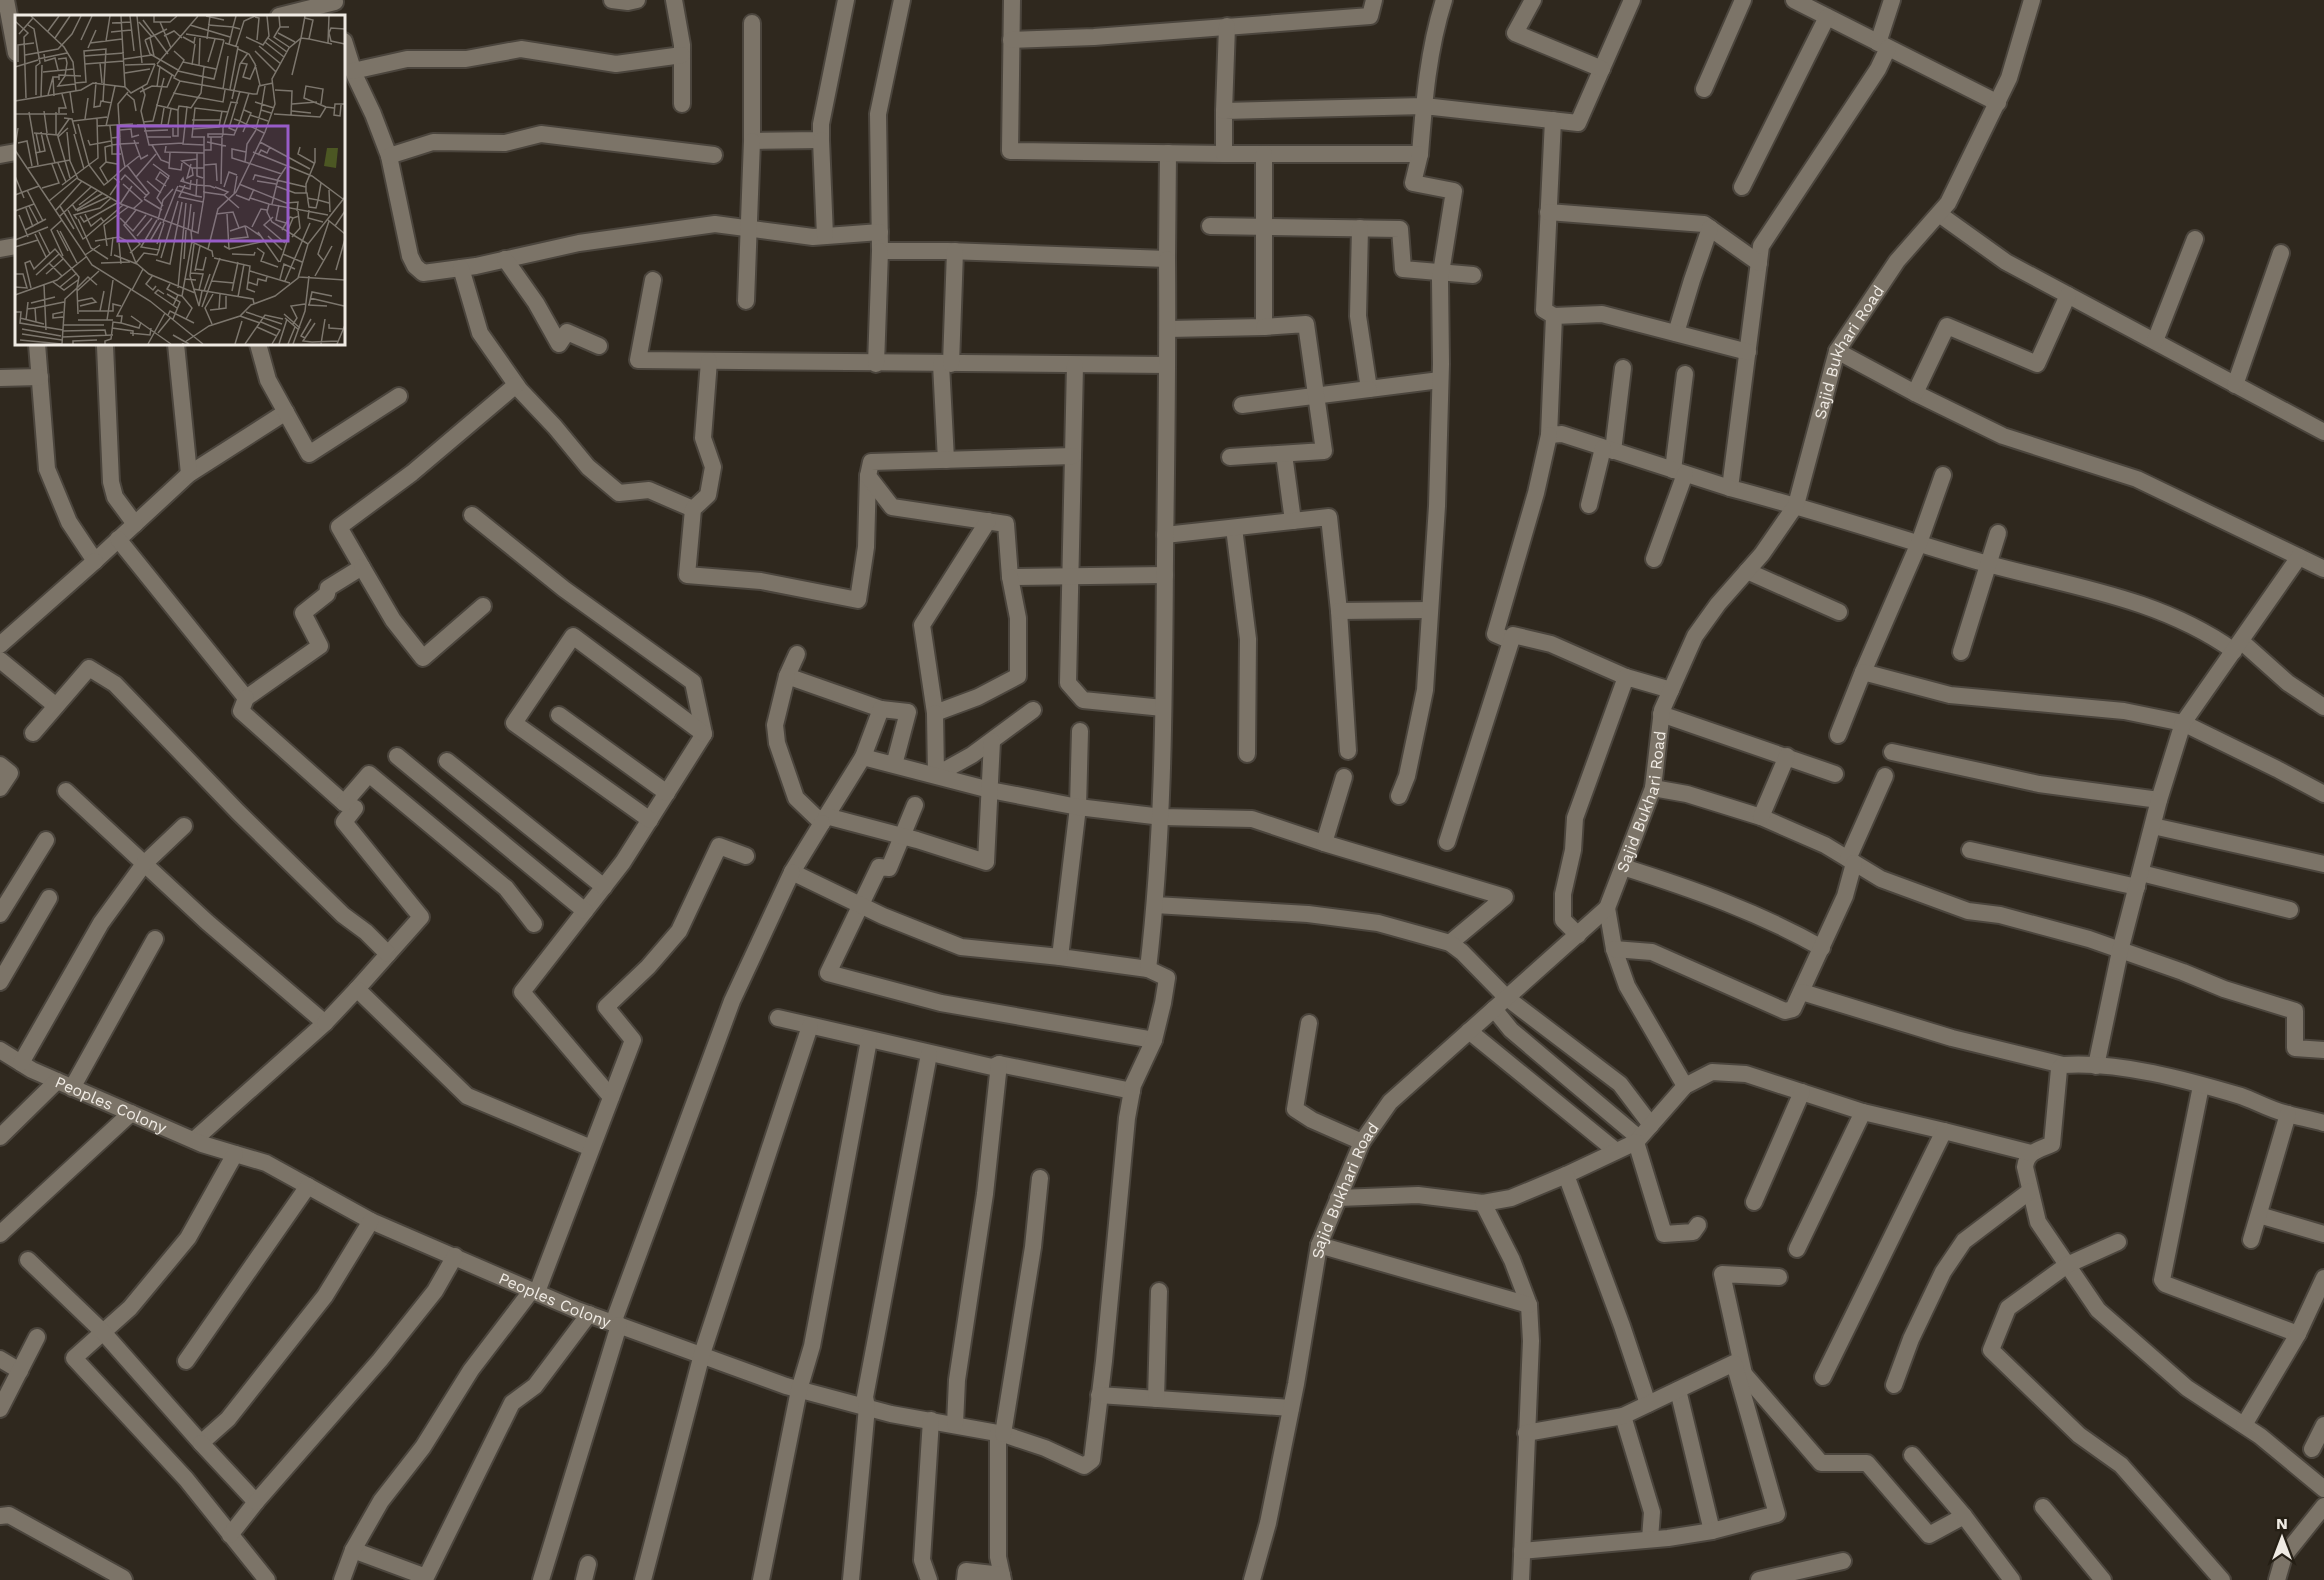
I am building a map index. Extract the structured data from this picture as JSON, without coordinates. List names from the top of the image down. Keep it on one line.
{"streets":{"street":["Sajid Bukhari Road","Peoples Colony"]},"north":"top"}
